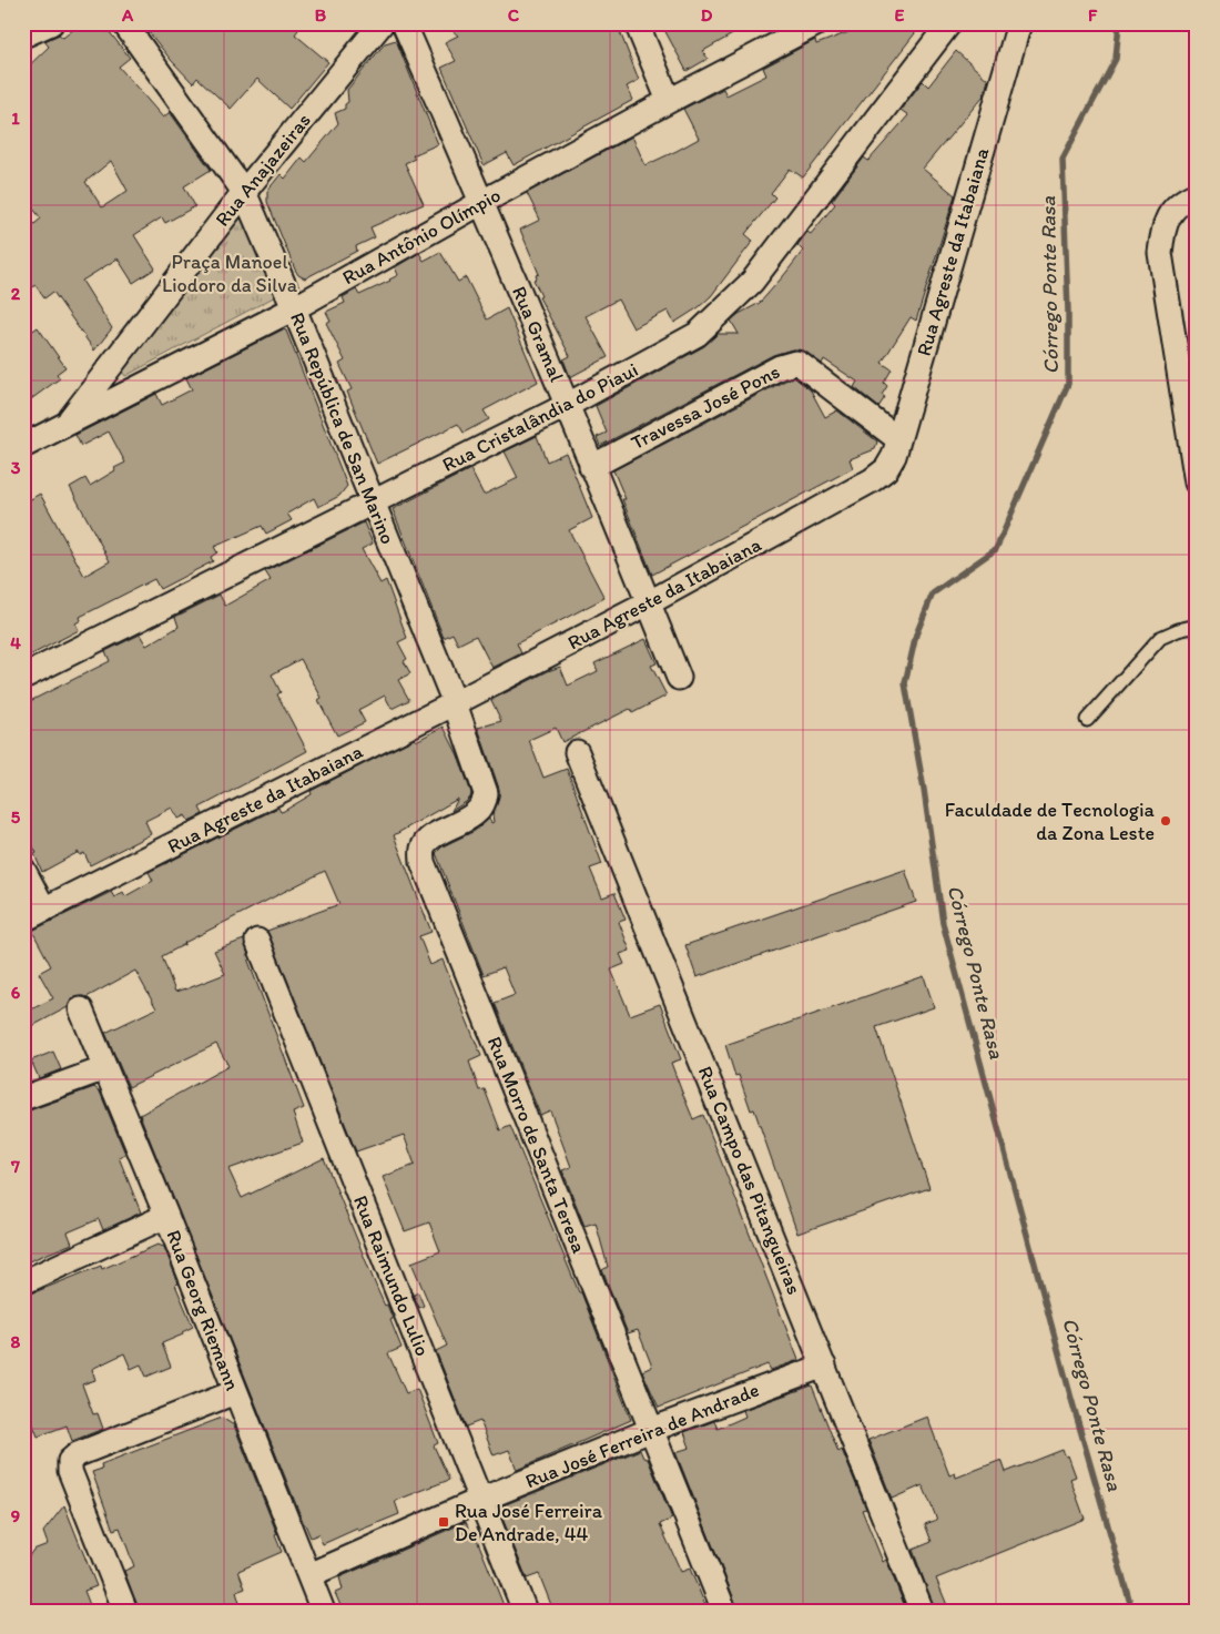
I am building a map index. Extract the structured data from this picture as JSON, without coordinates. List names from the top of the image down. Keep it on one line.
{"streets":{"street":["Rua Anajazeiras","Rua Antônio Olímpio","Rua Agreste da Itabaiana","Rua Gramal","Travessa José Pons","Rua Cristalândia do Piaui","Rua República de San Marino","Rua Morro de Santa Teresa","Rua Campo das Pitangueiras","Rua Raimundo Lulio","Rua Georg Riemann","Rua José Ferreira de Andrade"]},"crossings":[["Rua Anajazeiras","Rua Antônio Olímpio"],["Rua Anajazeiras","Rua República de San Marino"],["Rua Antônio Olímpio","Rua Gramal"],["Rua Antônio Olímpio","Rua República de San Marino"],["Rua Agreste da Itabaiana","Rua Gramal"],["Rua Agreste da Itabaiana","Travessa José Pons"],["Rua Agreste da Itabaiana","Rua República de San Marino"],["Rua Agreste da Itabaiana","Rua Morro de Santa Teresa"],["Rua Gramal","Travessa José Pons"],["Rua Gramal","Rua Cristalândia do Piaui"],["Rua Cristalândia do Piaui","Rua República de San Marino"],["Rua República de San Marino","Rua Morro de Santa Teresa"],["Rua Morro de Santa Teresa","Rua José Ferreira de Andrade"],["Rua Campo das Pitangueiras","Rua José Ferreira de Andrade"],["Rua Raimundo Lulio","Rua José Ferreira de Andrade"],["Rua Georg Riemann","Rua José Ferreira de Andrade"]],"water":["Córrego Ponte Rasa"],"parks":["Praça Manoel Liodoro da Silva"],"places":{"other":["Faculdade de Tecnologia da Zona Leste"],"transit":["Rua José Ferreira De Andrade, 44"]},"grid":{"columns":["A","B","C","D","E","F"],"rows":["1","2","3","4","5","6","7","8","9"]}}
